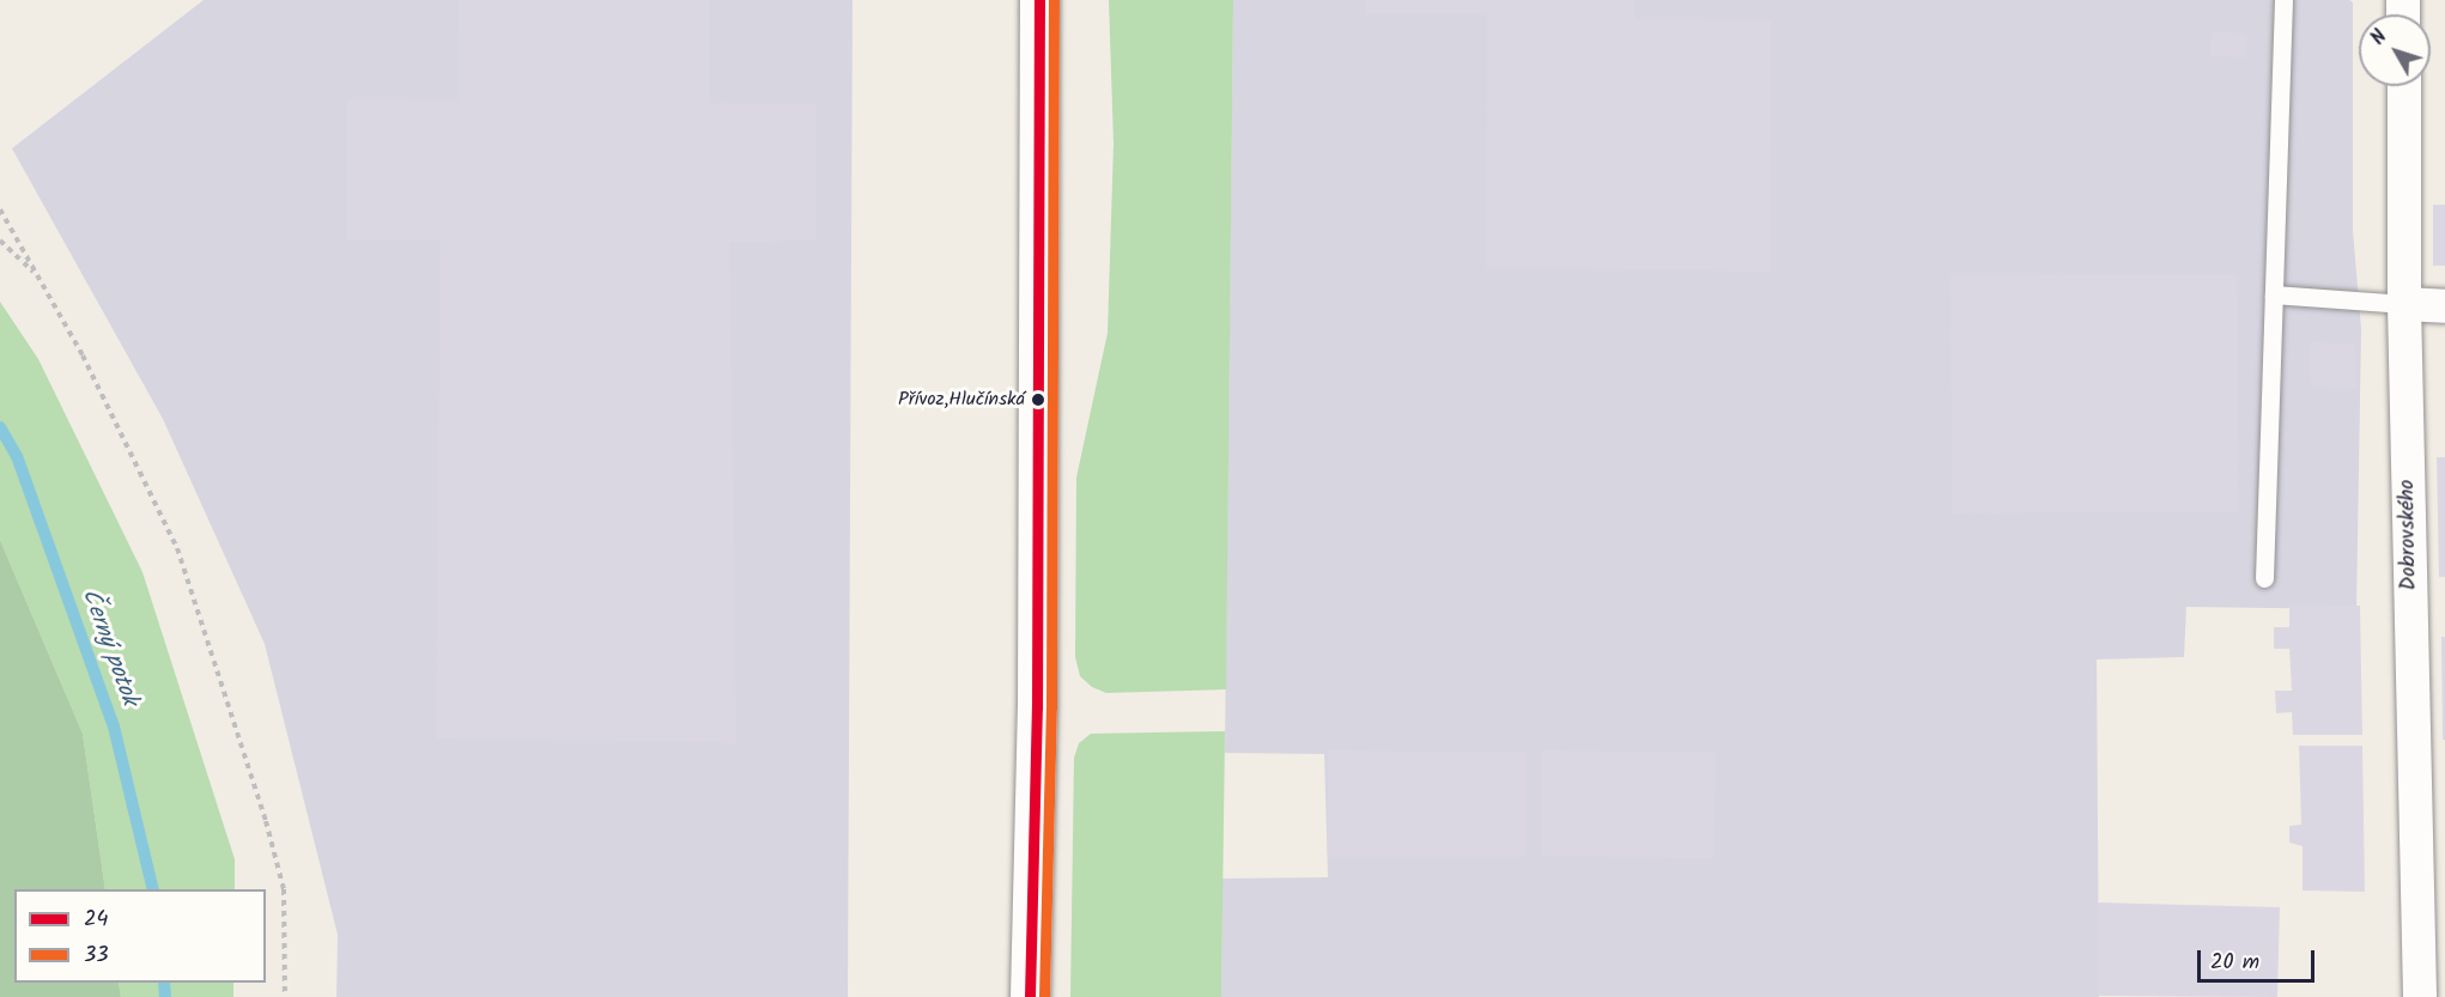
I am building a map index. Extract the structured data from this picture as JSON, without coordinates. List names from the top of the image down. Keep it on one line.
{"streets":{"street":["Dobrovského"]},"water":["Černý potok"],"places":["Přívoz,Hlučínská"],"lines":["transit line 24","transit line 33"],"legend":["24","33"],"scale_bar":"20 m","north":"top left"}
